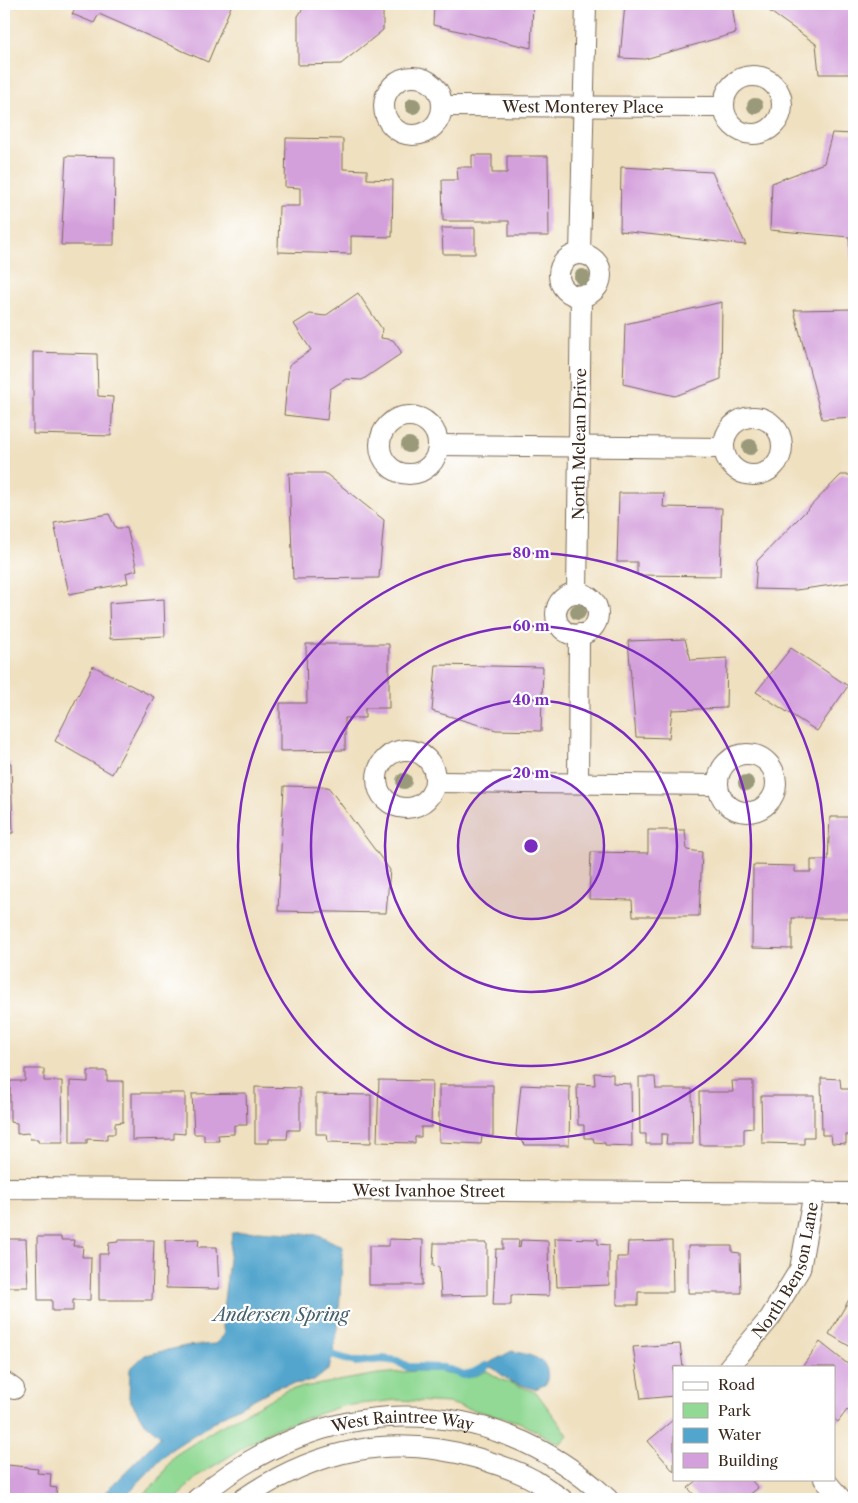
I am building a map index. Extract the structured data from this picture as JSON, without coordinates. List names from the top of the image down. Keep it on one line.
{"streets":{"street":["West Monterey Place","North Mclean Drive","West Ivanhoe Street","North Benson Lane","West Raintree Way"]},"crossings":[["West Ivanhoe Street","North Benson Lane"]],"water":["Andersen Spring"],"legend":["Road","Park","Water","Building"],"rings":["80 m","60 m","40 m","20 m"]}
